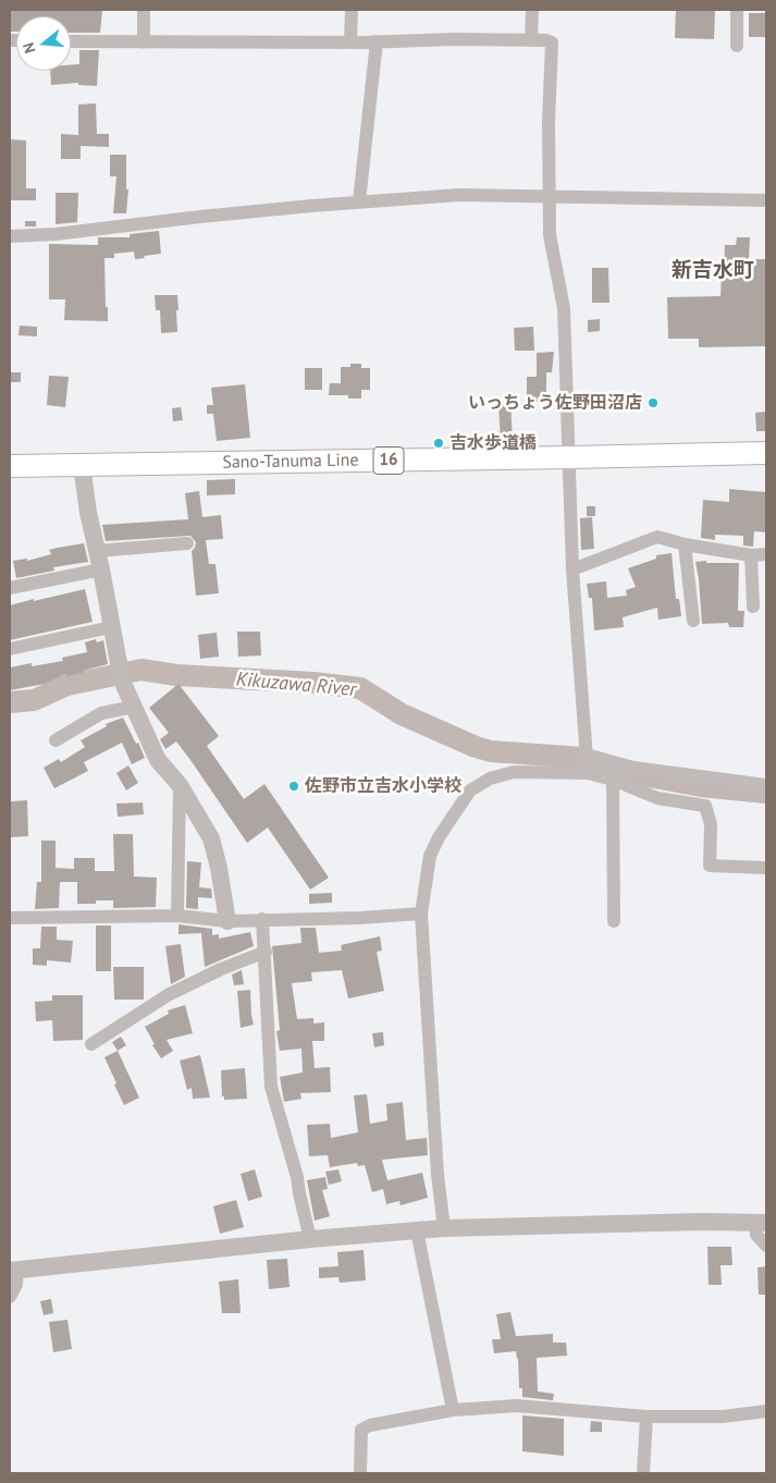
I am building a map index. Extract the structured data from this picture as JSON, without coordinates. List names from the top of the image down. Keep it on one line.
{"streets":{"main road":["16","Sano-Tanuma Line"]},"districts":["新吉水町"],"water":["Kikuzawa River"],"places":["いっちょう佐野田沼店","吉水歩道橋","佐野市立吉水小学校"],"north":"left"}
